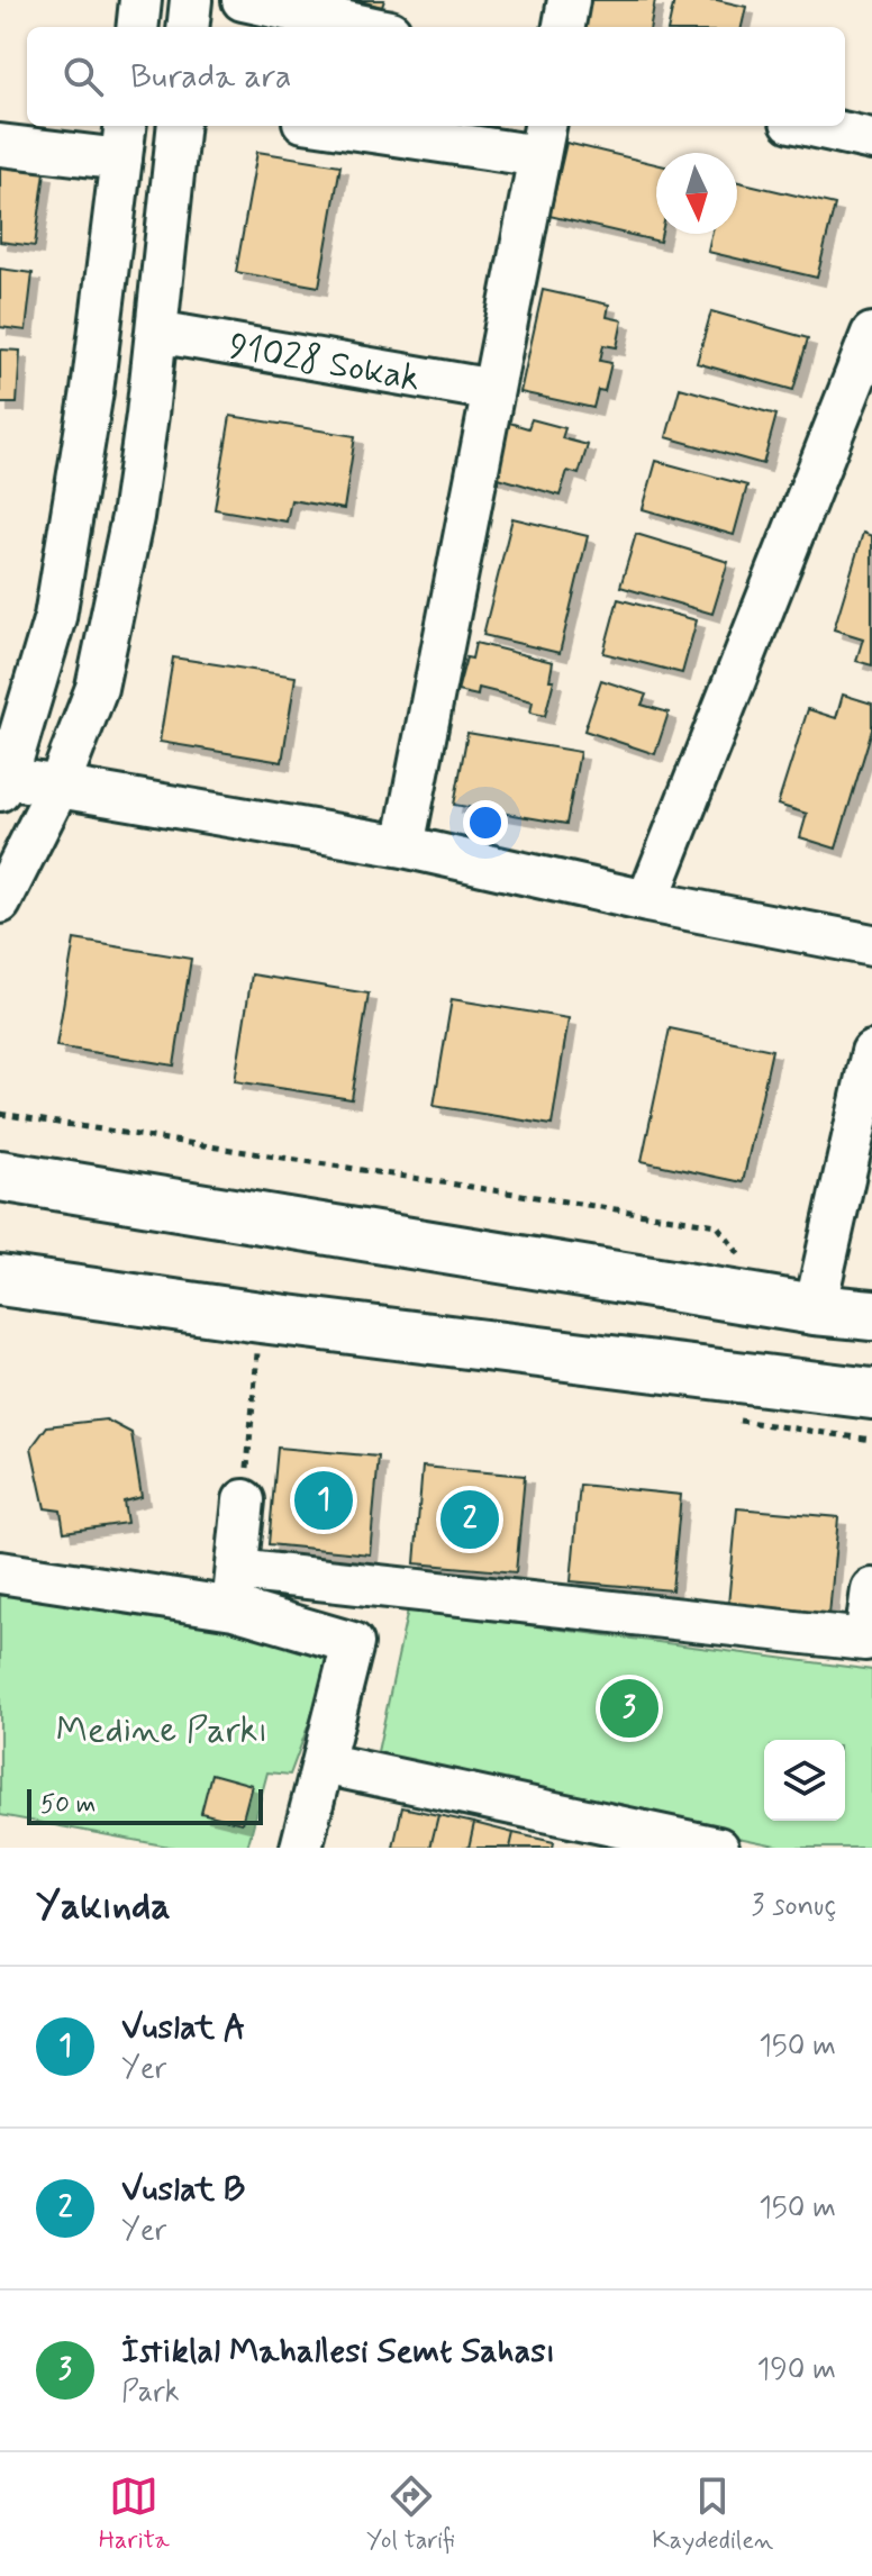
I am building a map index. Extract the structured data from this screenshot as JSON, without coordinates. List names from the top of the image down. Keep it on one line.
{"streets":{"street":["91028 Sokak"]},"parks":["Medine Parkı"],"scale_bar":"50 m","north":"bottom","page":{"search":"Burada ara","pins":["1","2","3"],"scale":"50 m","heading":["Yakında","3 sonuç"],"list":[{"mark":"1","name":"Vuslat A","note":"Yer","value":"150 m"},{"mark":"2","name":"Vuslat B","note":"Yer","value":"150 m"},{"mark":"3","name":"İstiklal Mahallesi Semt Sahası","note":"Park","value":"190 m"}],"nav":["Harita","Yol tarifi","Kaydedilen"]}}
